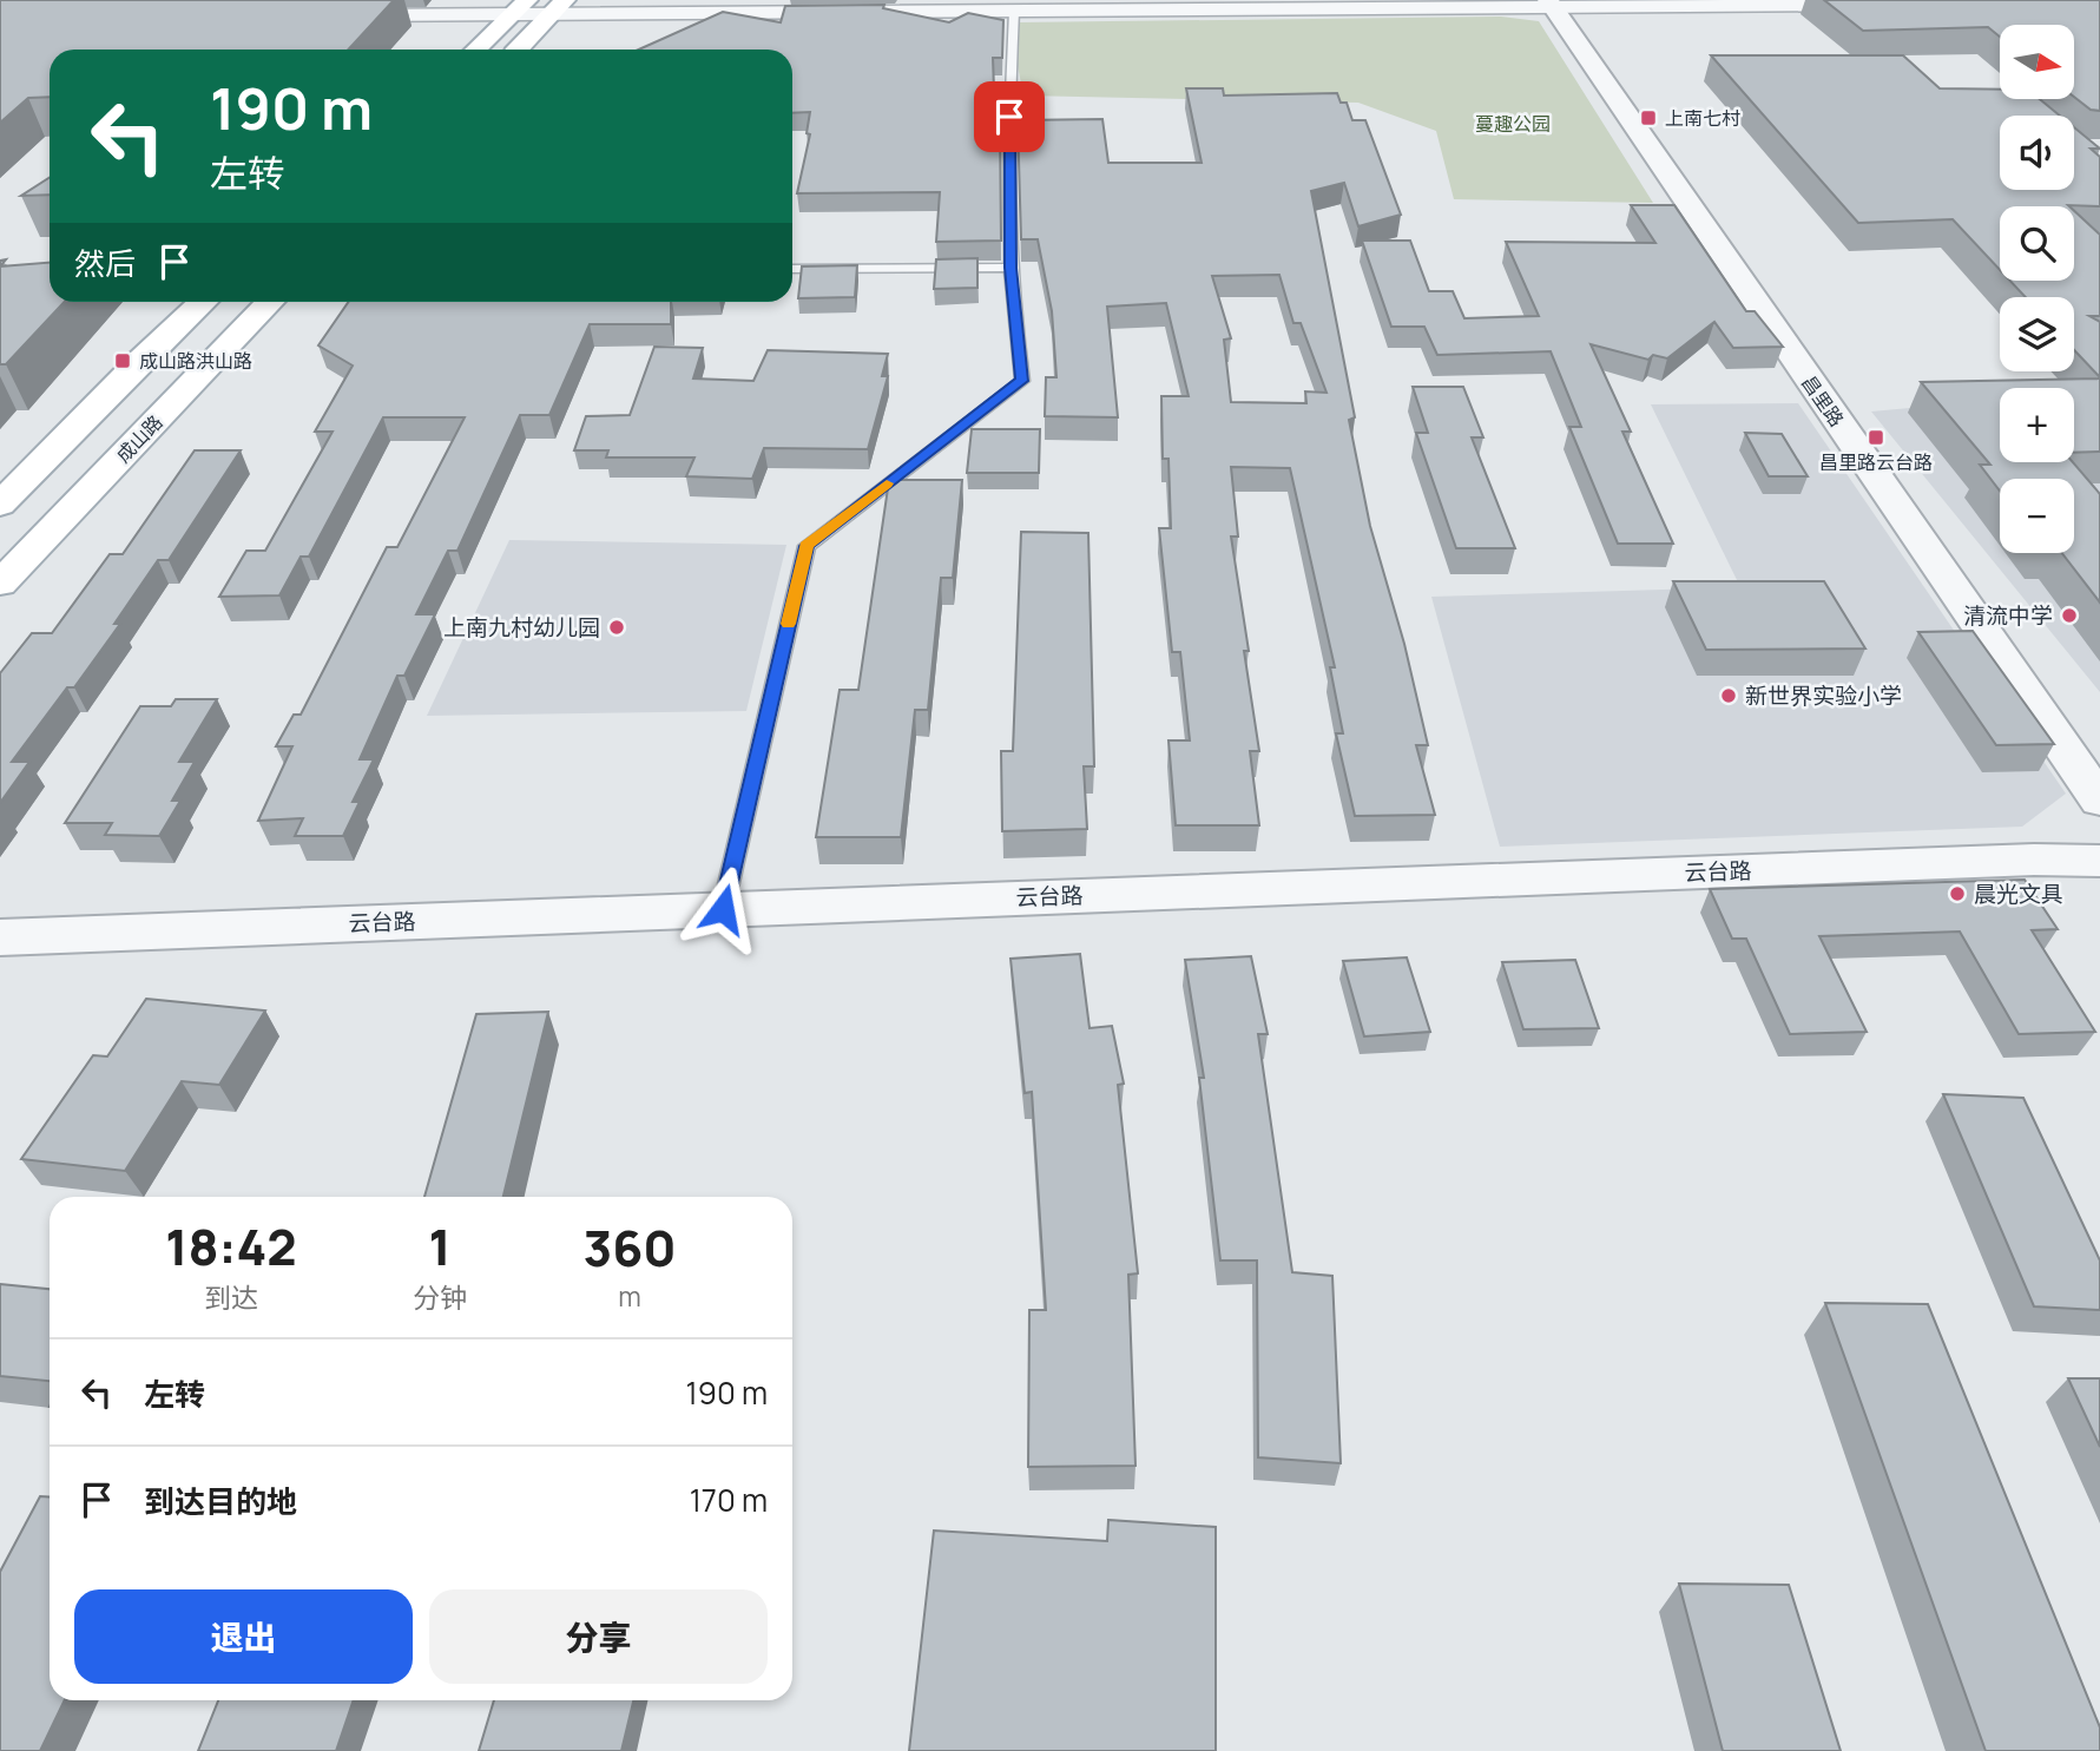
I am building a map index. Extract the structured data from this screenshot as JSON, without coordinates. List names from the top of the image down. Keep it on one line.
{"streets":{"main road":["成山路"],"street":["昌里路","云台路"]},"parks":["蔓趣公园"],"places":{"transit":["上南七村","成山路洪山路","昌里路云台路"],"other":["清流中学","上南九村幼儿园","新世界实验小学","晨光文具"]},"north":"right","page":{"map_buttons":["+","−"],"turn":["190 m","左转"],"then":"然后","eta":["18:42","到达","1","分钟","360","m"],"list":[{"name":"左转","value":"190 m"},{"name":"到达目的地","value":"170 m"}],"buttons":["退出","分享"]}}
